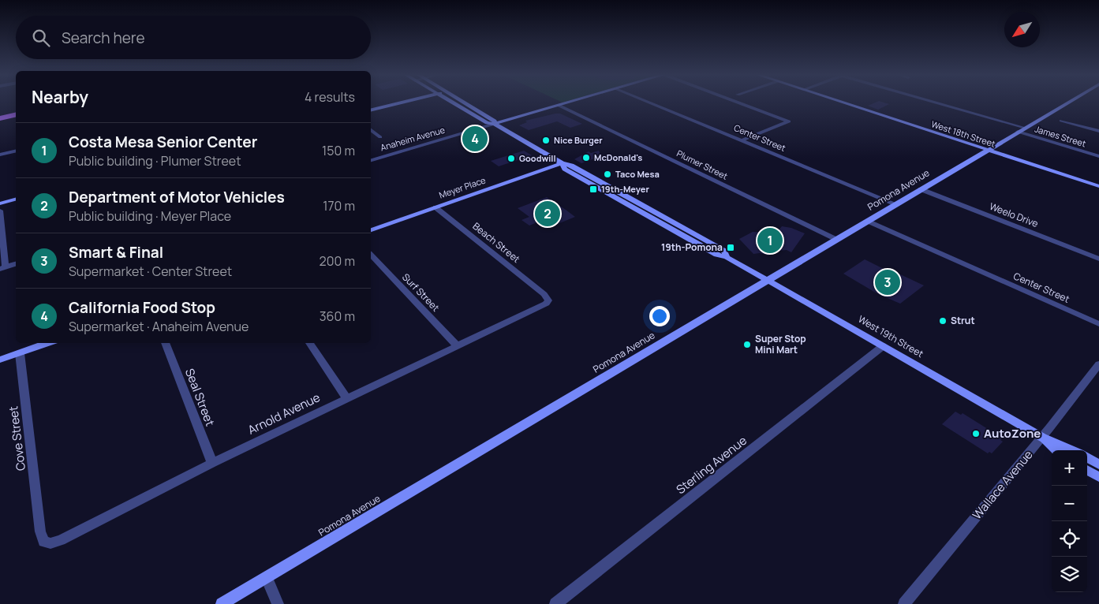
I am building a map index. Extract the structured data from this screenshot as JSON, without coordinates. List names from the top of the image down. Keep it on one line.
{"streets":{"street":["West 18th Street","James Street","Center Street","Anaheim Avenue","Plumer Street","Meyer Place","Pomona Avenue","Weelo Drive","Beach Street","Surf Street","West 19th Street","Seal Street","Arnold Avenue","Cove Street","Sterling Avenue","Wallace Avenue"]},"crossings":[["West 18th Street","Pomona Avenue"],["James Street","Pomona Avenue"],["Center Street","Pomona Avenue"],["Anaheim Avenue","Plumer Street"],["Anaheim Avenue","West 19th Street"],["Plumer Street","Pomona Avenue"],["Meyer Place","Beach Street"],["Meyer Place","West 19th Street"],["Pomona Avenue","Weelo Drive"],["Pomona Avenue","West 19th Street"],["Beach Street","Arnold Avenue"],["Surf Street","Arnold Avenue"],["West 19th Street","Sterling Avenue"],["West 19th Street","Wallace Avenue"],["Seal Street","Arnold Avenue"],["Arnold Avenue","Cove Street"]],"places":{"other":["Nice Burger","McDonald's","Goodwill","Taco Mesa","Strut","Super Stop Mini Mart","AutoZone"],"transit":["19th-Meyer","19th-Pomona"]},"north":"bottom left","page":{"search":"Search here","heading":["Nearby","4 results"],"list":[{"mark":"1","name":"Costa Mesa Senior Center","note":"Public building · Plumer Street","value":"150 m"},{"mark":"2","name":"Department of Motor Vehicles","note":"Public building · Meyer Place","value":"170 m"},{"mark":"3","name":"Smart & Final","note":"Supermarket · Center Street","value":"200 m"},{"mark":"4","name":"California Food Stop","note":"Supermarket · Anaheim Avenue","value":"360 m"}],"pins":["4","2","1","3"],"map_buttons":["+","−"]}}
